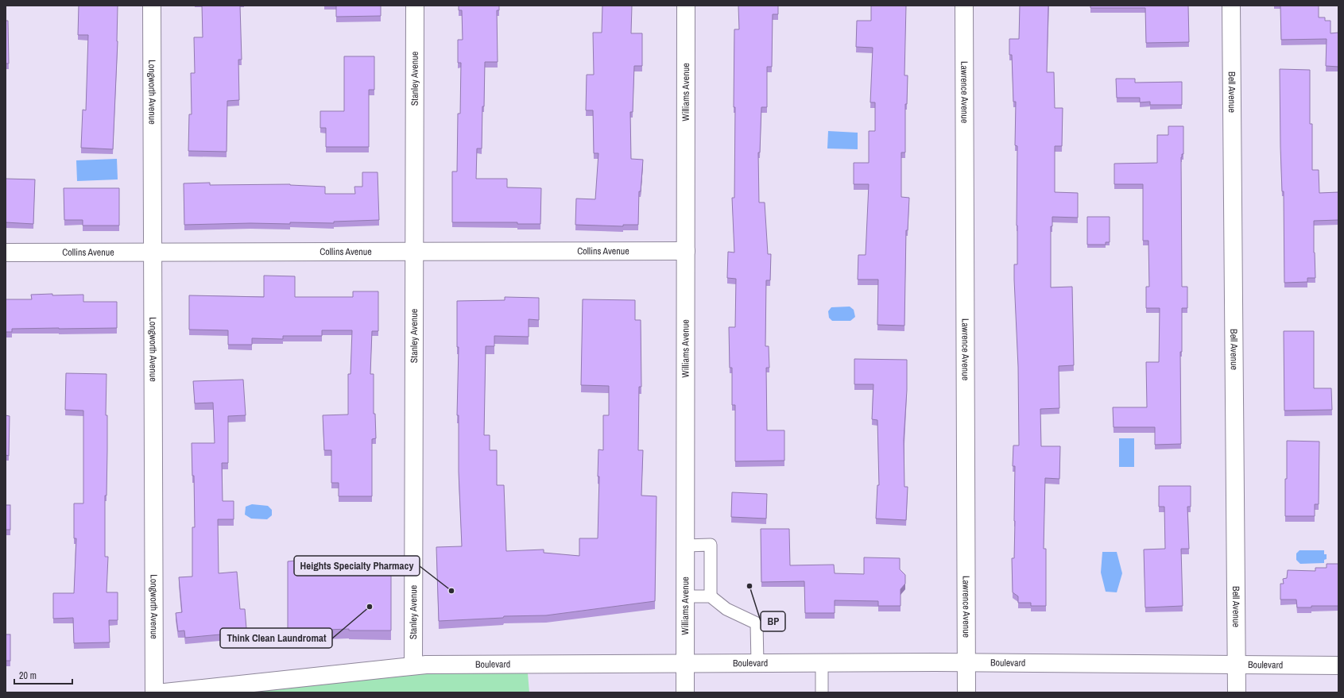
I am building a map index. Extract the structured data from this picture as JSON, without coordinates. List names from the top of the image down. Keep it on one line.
{"streets":{"street":["Stanley Avenue","Longworth Avenue","Williams Avenue","Lawrence Avenue","Bell Avenue","Collins Avenue","Boulevard"]},"crossings":[["Stanley Avenue","Collins Avenue"],["Stanley Avenue","Boulevard"],["Longworth Avenue","Collins Avenue"],["Williams Avenue","Collins Avenue"],["Williams Avenue","Boulevard"],["Lawrence Avenue","Boulevard"],["Bell Avenue","Boulevard"]],"places":["BP","Heights Specialty Pharmacy","Think Clean Laundromat"],"scale_bar":"20 m"}
